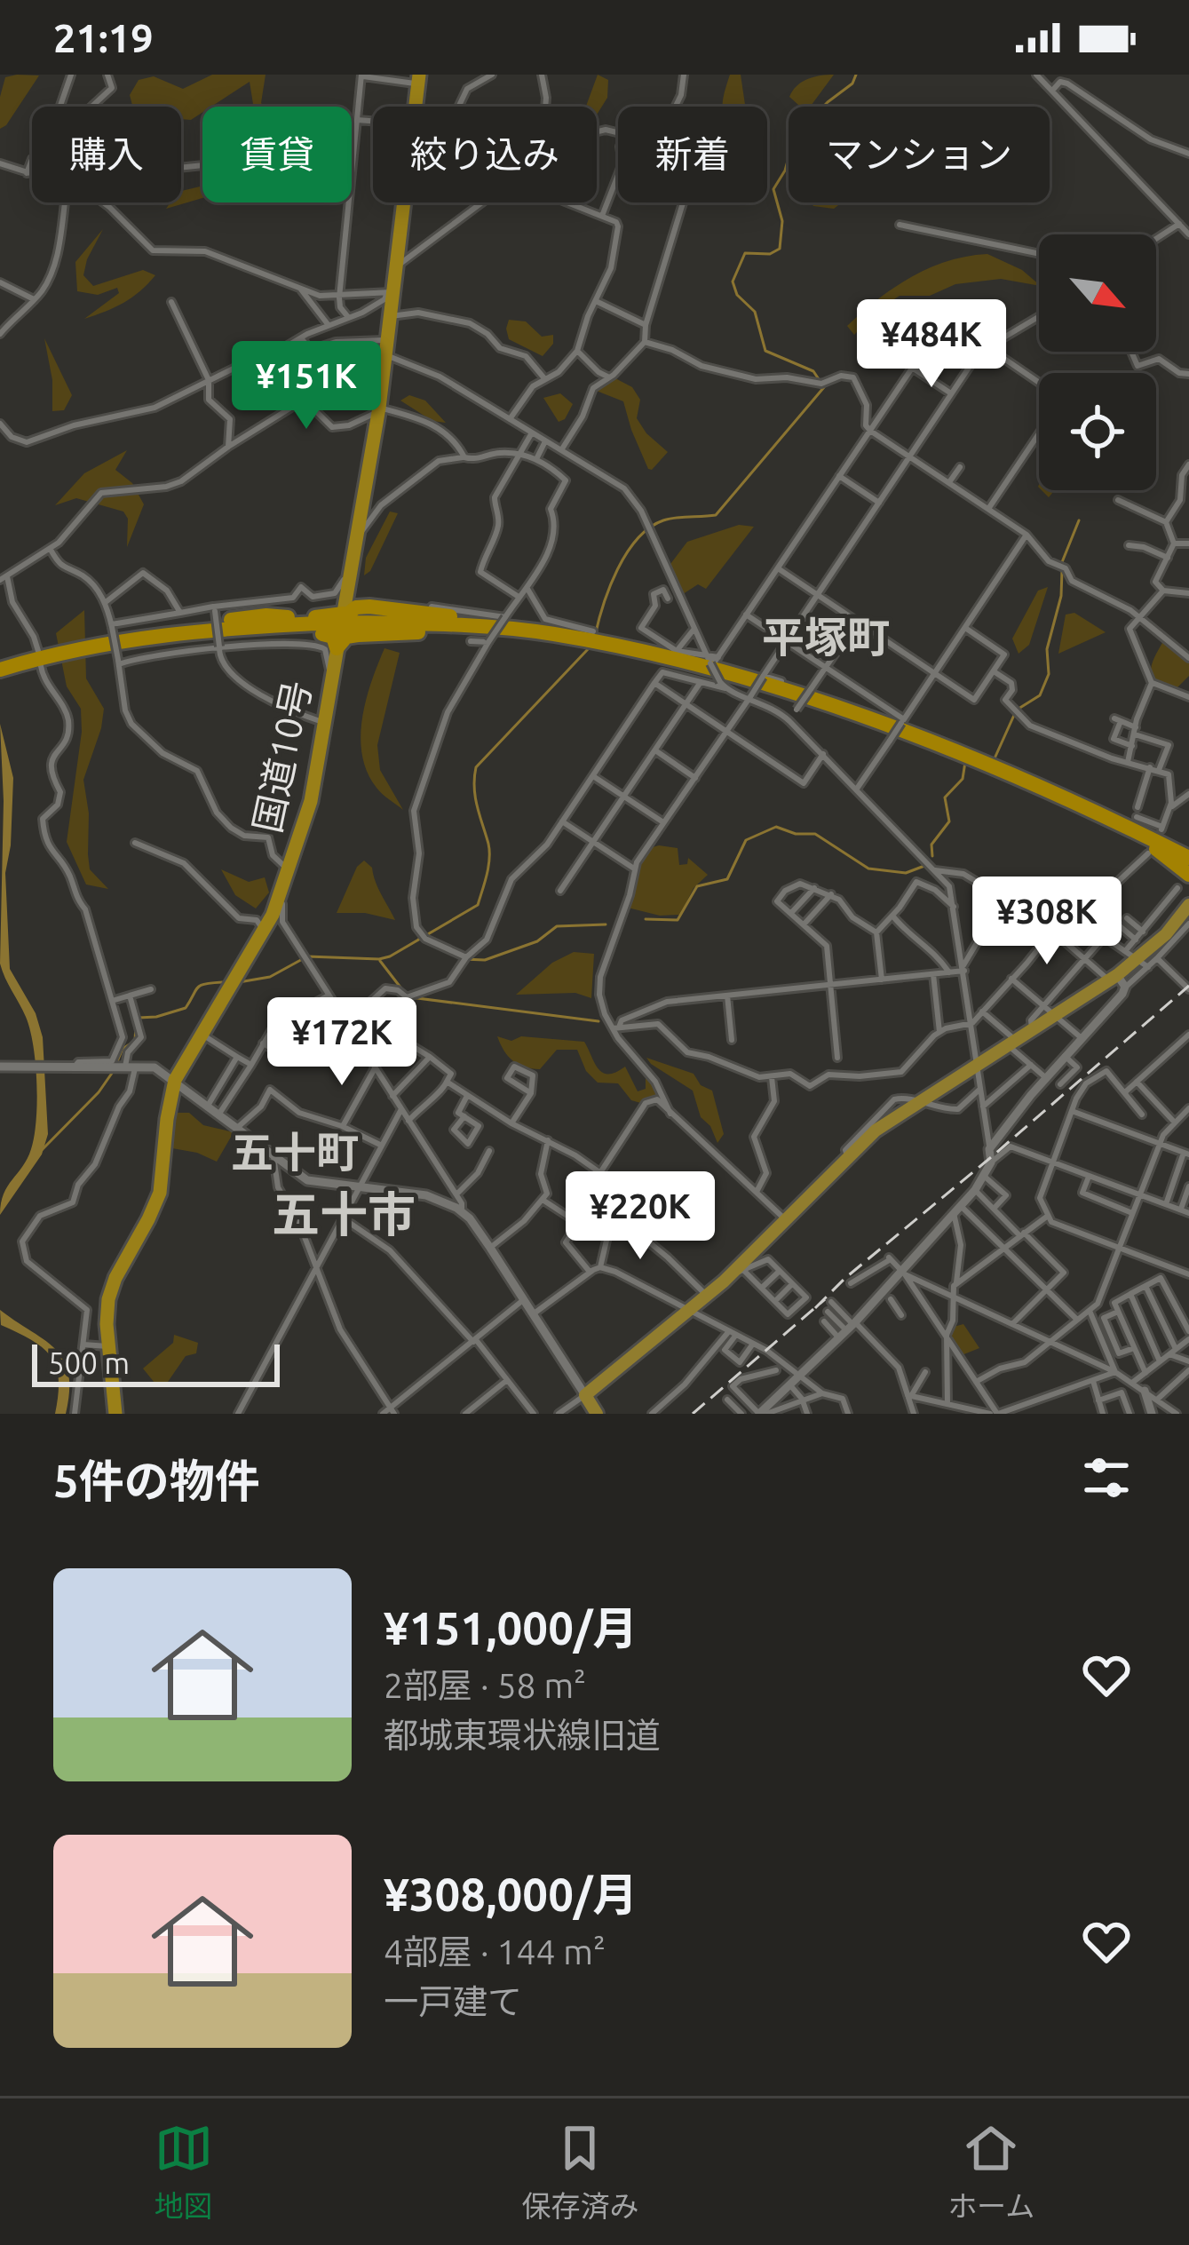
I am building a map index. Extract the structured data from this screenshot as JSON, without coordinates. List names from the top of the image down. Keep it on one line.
{"streets":{"highway":["国道10号"]},"districts":["平塚町","五十町","五十市"],"scale_bar":"500 m","north":"bottom right","page":{"status":"21:19","chip":["購入","賃貸","絞り込み","新着","マンション"],"price":["¥484K","¥151K","¥308K","¥172K","¥220K"],"scale":"500 m","heading":"5件の物件","list":[{"name":"¥151,000/月","note":"2部屋 · 58 m² · 都城東環状線旧道"},{"name":"¥308,000/月","note":"4部屋 · 144 m² · 一戸建て"}],"tabs":["地図","保存済み","ホーム"]}}
